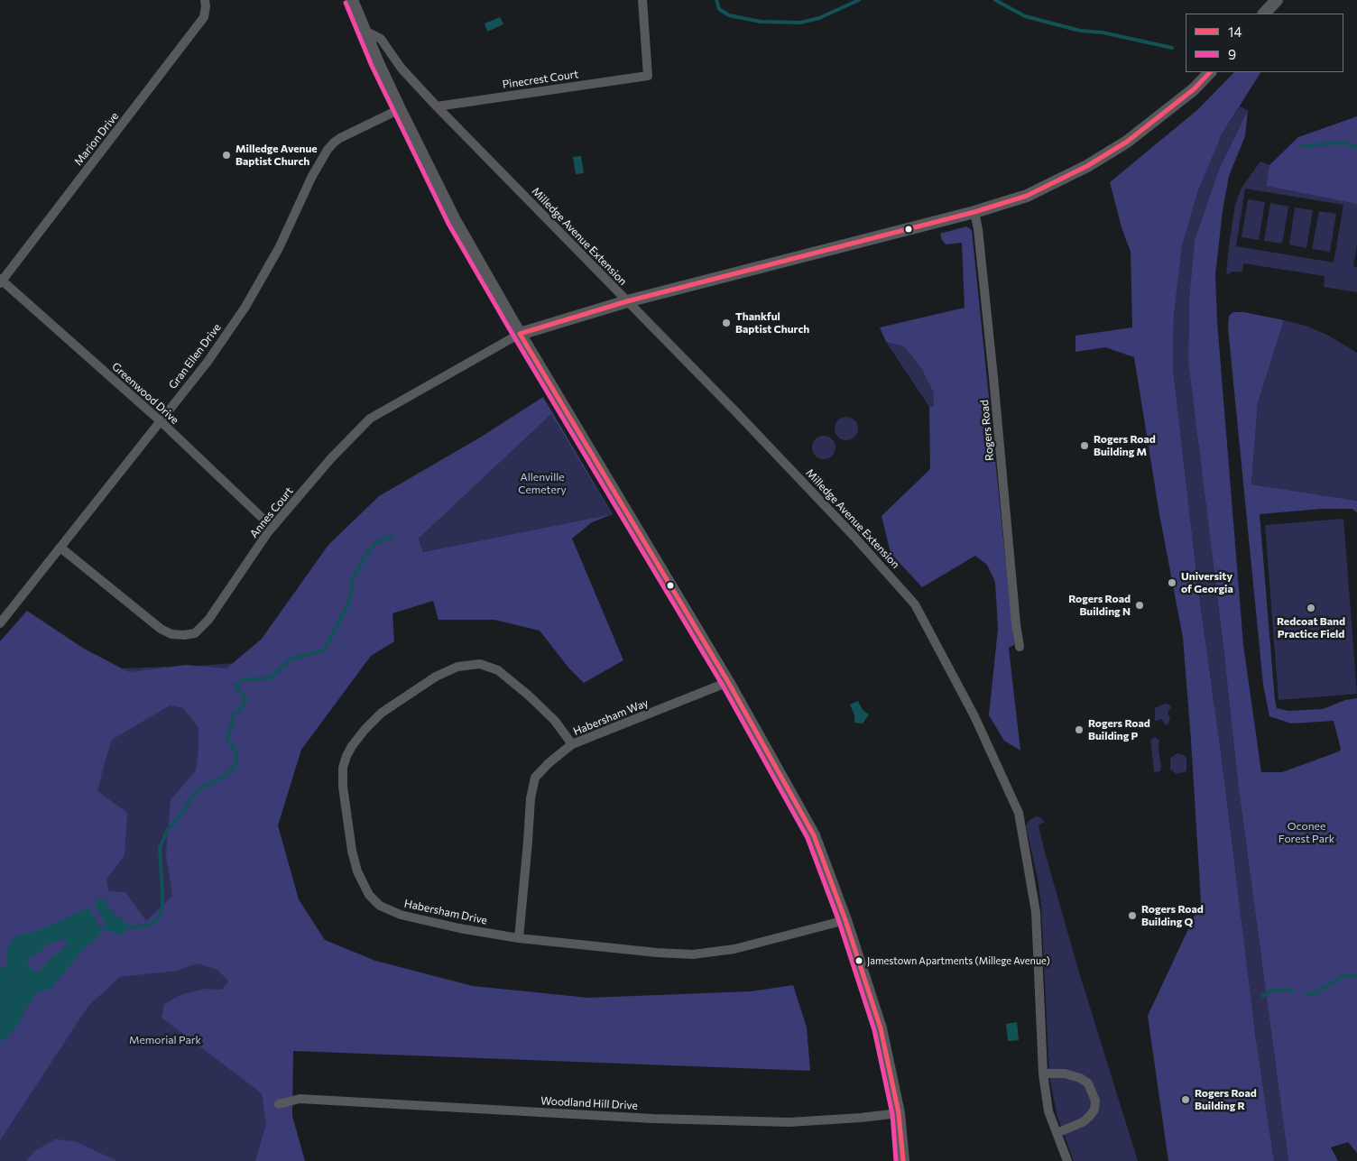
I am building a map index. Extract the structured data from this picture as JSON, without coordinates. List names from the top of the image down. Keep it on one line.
{"streets":{"street":["Pinecrest Court","Marion Drive","Milledge Avenue Extension","Gran Ellen Drive","Greenwood Drive","Rogers Road","Annes Court","Habersham Way","Habersham Drive","Woodland Hill Drive"]},"crossings":[["Pinecrest Court","Milledge Avenue Extension"],["Marion Drive","Greenwood Drive"],["Gran Ellen Drive","Greenwood Drive"],["Gran Ellen Drive","Annes Court"],["Greenwood Drive","Annes Court"],["Habersham Way","Habersham Drive"]],"parks":["Allenville Cemetery","Oconee Forest Park","Memorial Park"],"places":["Milledge Avenue Baptist Church","Thankful Baptist Church","Rogers Road Building M","University of Georgia","Rogers Road Building N","Redcoat Band Practice Field","Rogers Road Building P","Rogers Road Building Q","Jamestown Apartments (Millege Avenue)","Rogers Road Building R"],"lines":["transit line 9","transit line 14"],"legend":["14","9"]}
